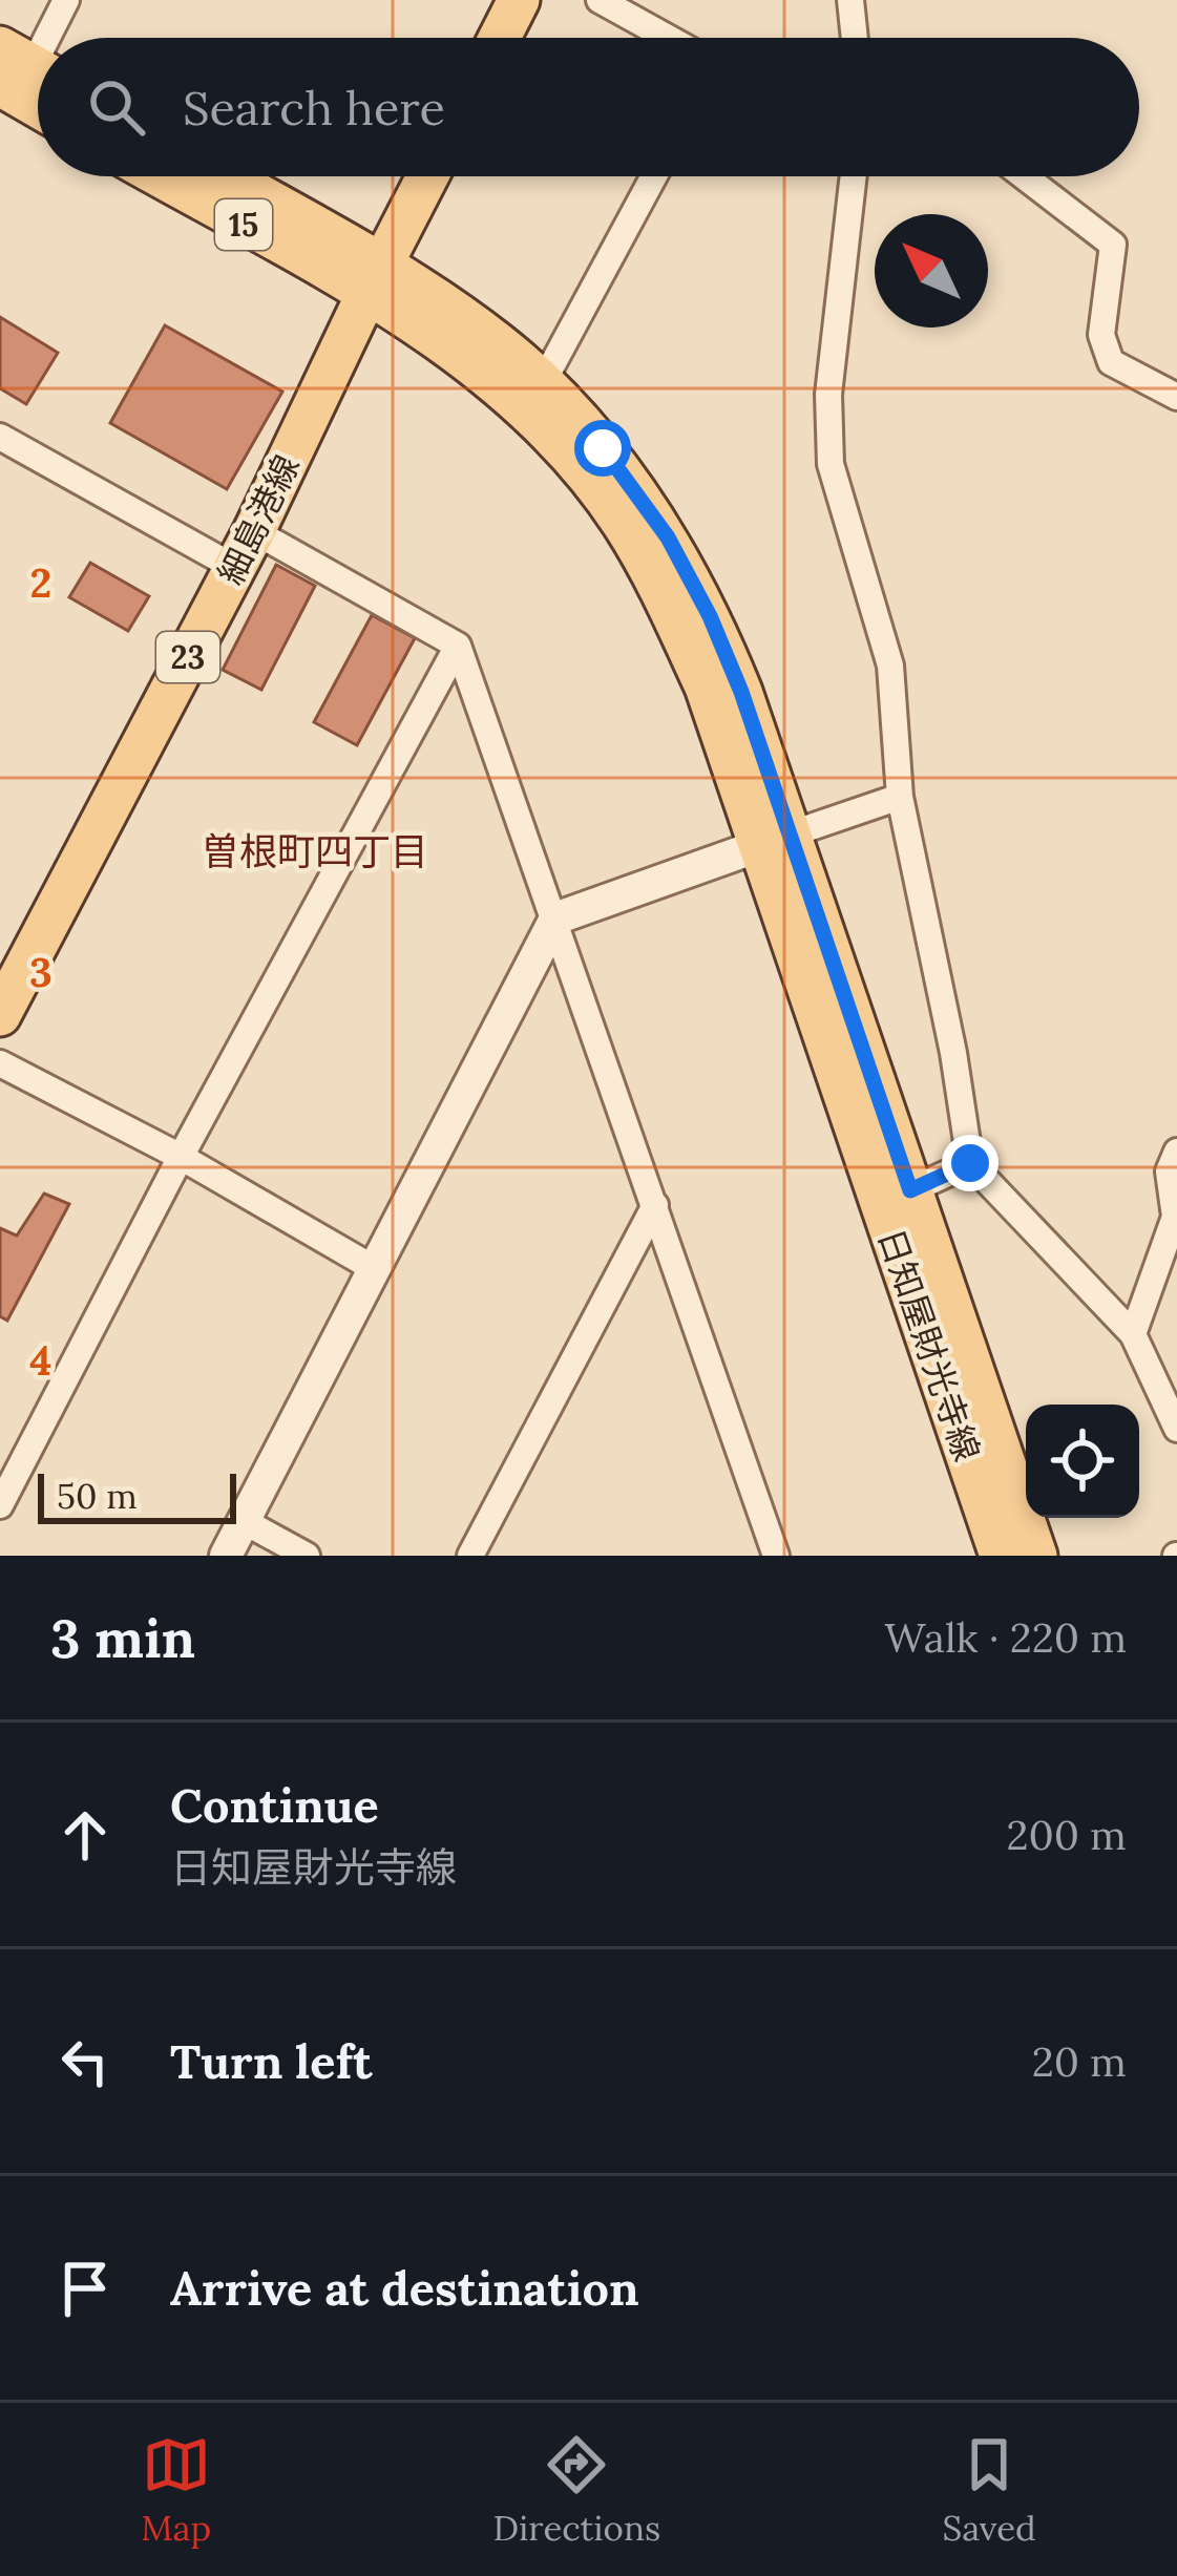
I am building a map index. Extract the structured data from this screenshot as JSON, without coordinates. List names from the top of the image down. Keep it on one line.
{"streets":{"main road":["15","細島港線","23","日知屋財光寺線"]},"crossings":[["細島港線","日知屋財光寺線"]],"districts":["曽根町四丁目"],"scale_bar":"50 m","north":"top left","page":{"search":"Search here","scale":"50 m","heading":["3 min","Walk · 220 m"],"list":[["Continue","日知屋財光寺線","200 m"],["Turn left","20 m"],"Arrive at destination"],"nav":["Map","Directions","Saved"]},"grid":{"rows":["2","3","4"]}}
